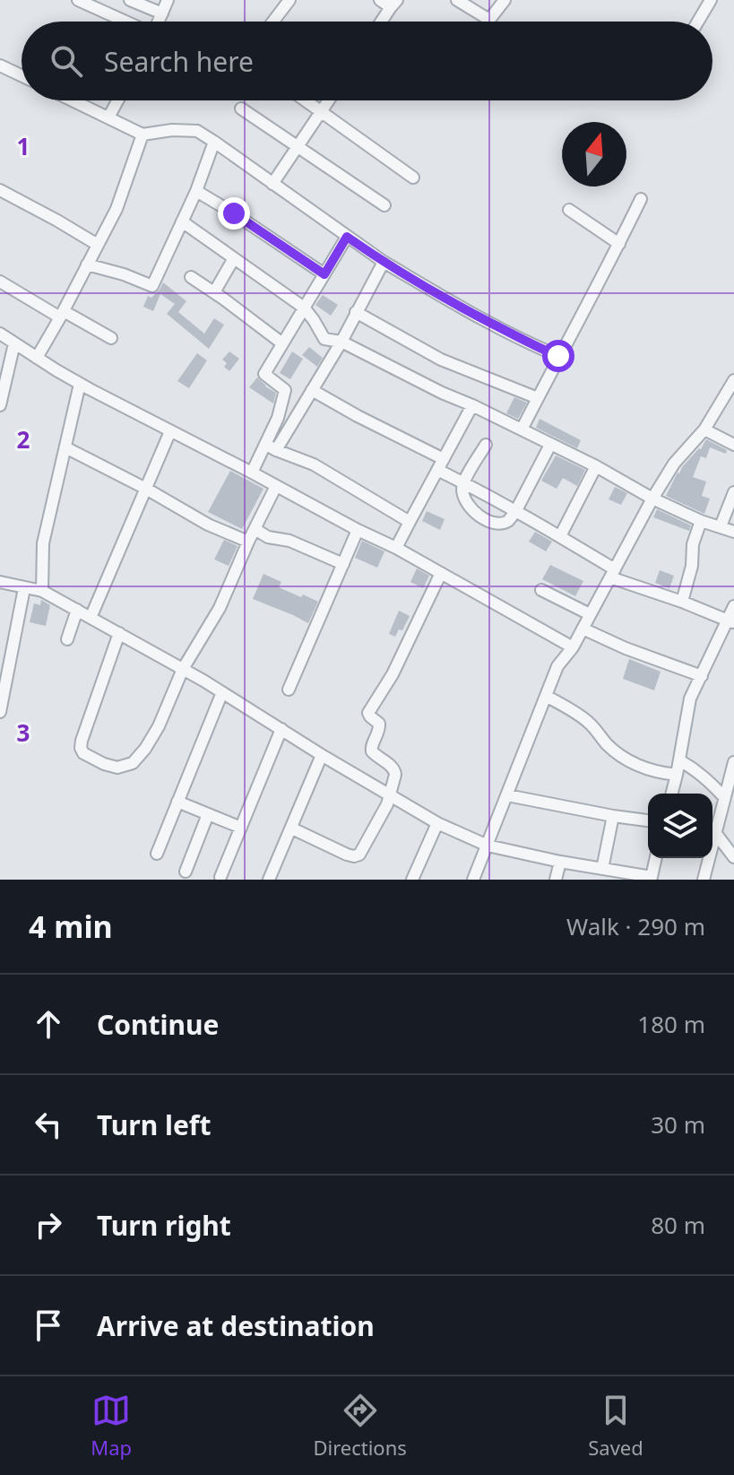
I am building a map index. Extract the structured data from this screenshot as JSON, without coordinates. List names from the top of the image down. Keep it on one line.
{"north":"top","page":{"search":"Search here","heading":["4 min","Walk · 290 m"],"list":[["Continue","180 m"],["Turn left","30 m"],["Turn right","80 m"],"Arrive at destination"],"nav":["Map","Directions","Saved"]},"grid":{"rows":["1","2","3"]}}
